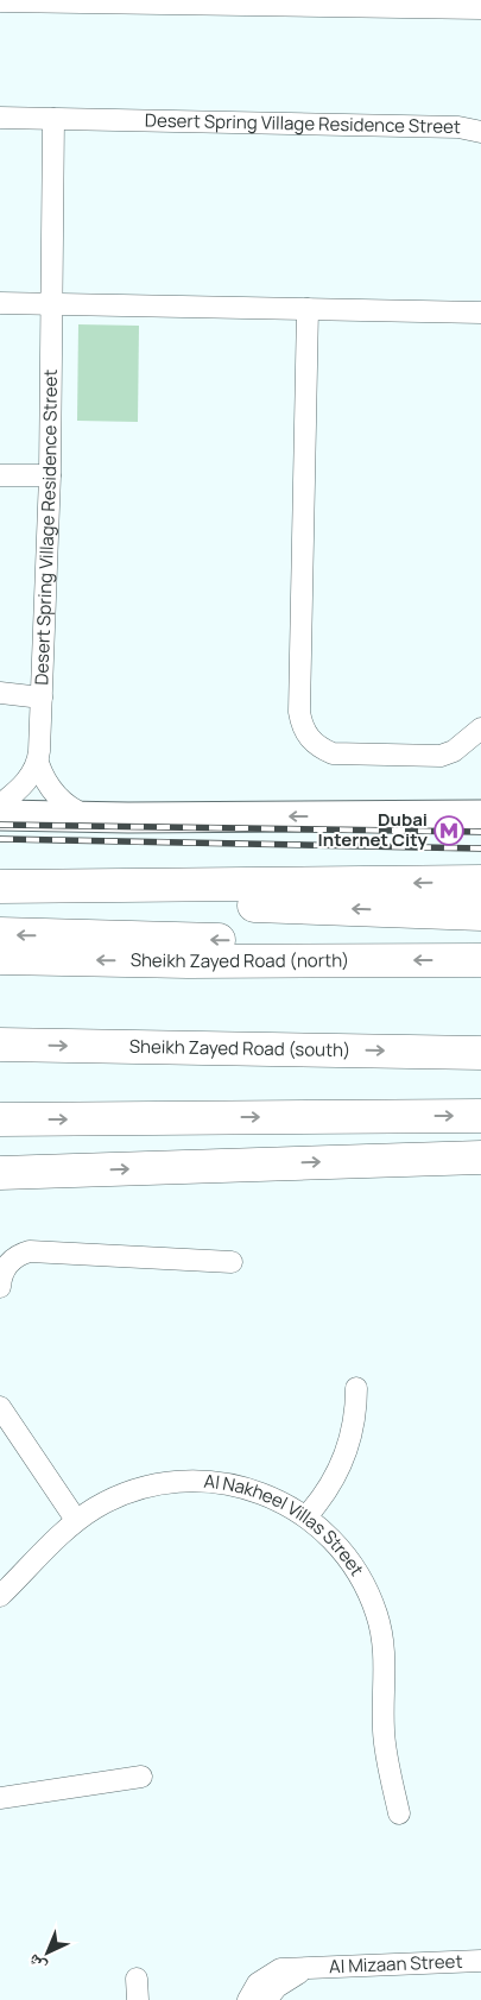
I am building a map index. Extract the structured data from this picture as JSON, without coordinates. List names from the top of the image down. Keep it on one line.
{"streets":{"highway":["Sheikh Zayed Road (north)","Sheikh Zayed Road (south)"],"street":["Desert Spring Village Residence Street","Al Nakheel Villas Street","Al Mizaan Street"]},"places":{"metro station":["Dubai Internet City"]},"north":"bottom left"}
